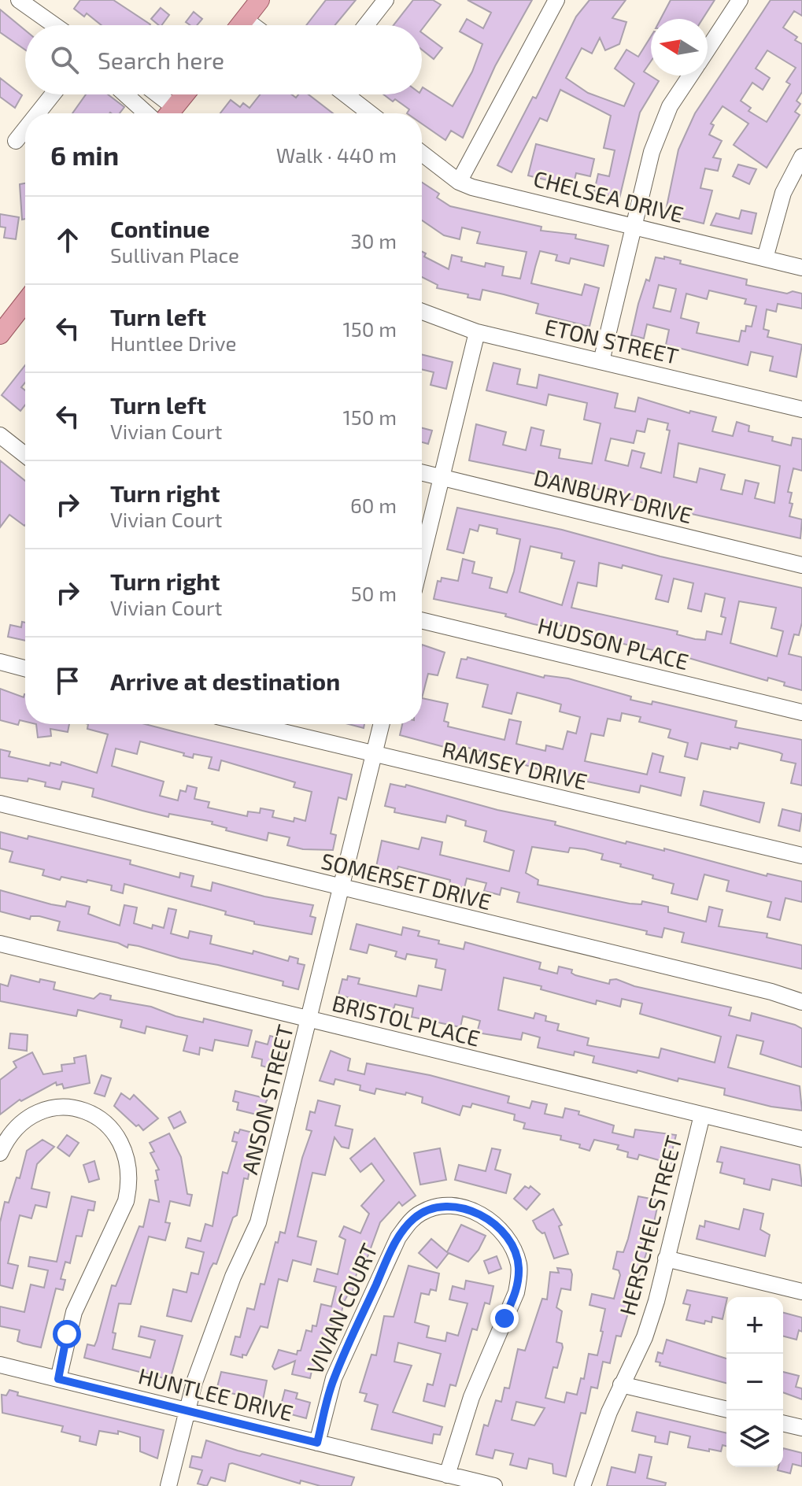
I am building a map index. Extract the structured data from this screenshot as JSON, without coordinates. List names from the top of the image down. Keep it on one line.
{"streets":{"street":["CHELSEA DRIVE","ETON STREET","DANBURY DRIVE","HUDSON PLACE","RAMSEY DRIVE","SOMERSET DRIVE","BRISTOL PLACE","ANSON STREET","HERSCHEL STREET","VIVIAN COURT","HUNTLEE DRIVE"]},"crossings":[["RAMSEY DRIVE","ANSON STREET"],["SOMERSET DRIVE","ANSON STREET"],["BRISTOL PLACE","ANSON STREET"],["BRISTOL PLACE","HERSCHEL STREET"],["ANSON STREET","HUNTLEE DRIVE"],["VIVIAN COURT","HUNTLEE DRIVE"]],"north":"left","page":{"search":"Search here","heading":["6 min","Walk · 440 m"],"list":[["Continue","Sullivan Place","30 m"],["Turn left","Huntlee Drive","150 m"],["Turn left","Vivian Court","150 m"],["Turn right","Vivian Court","60 m"],["Turn right","Vivian Court","50 m"],"Arrive at destination"],"map_buttons":["+","−"]}}
